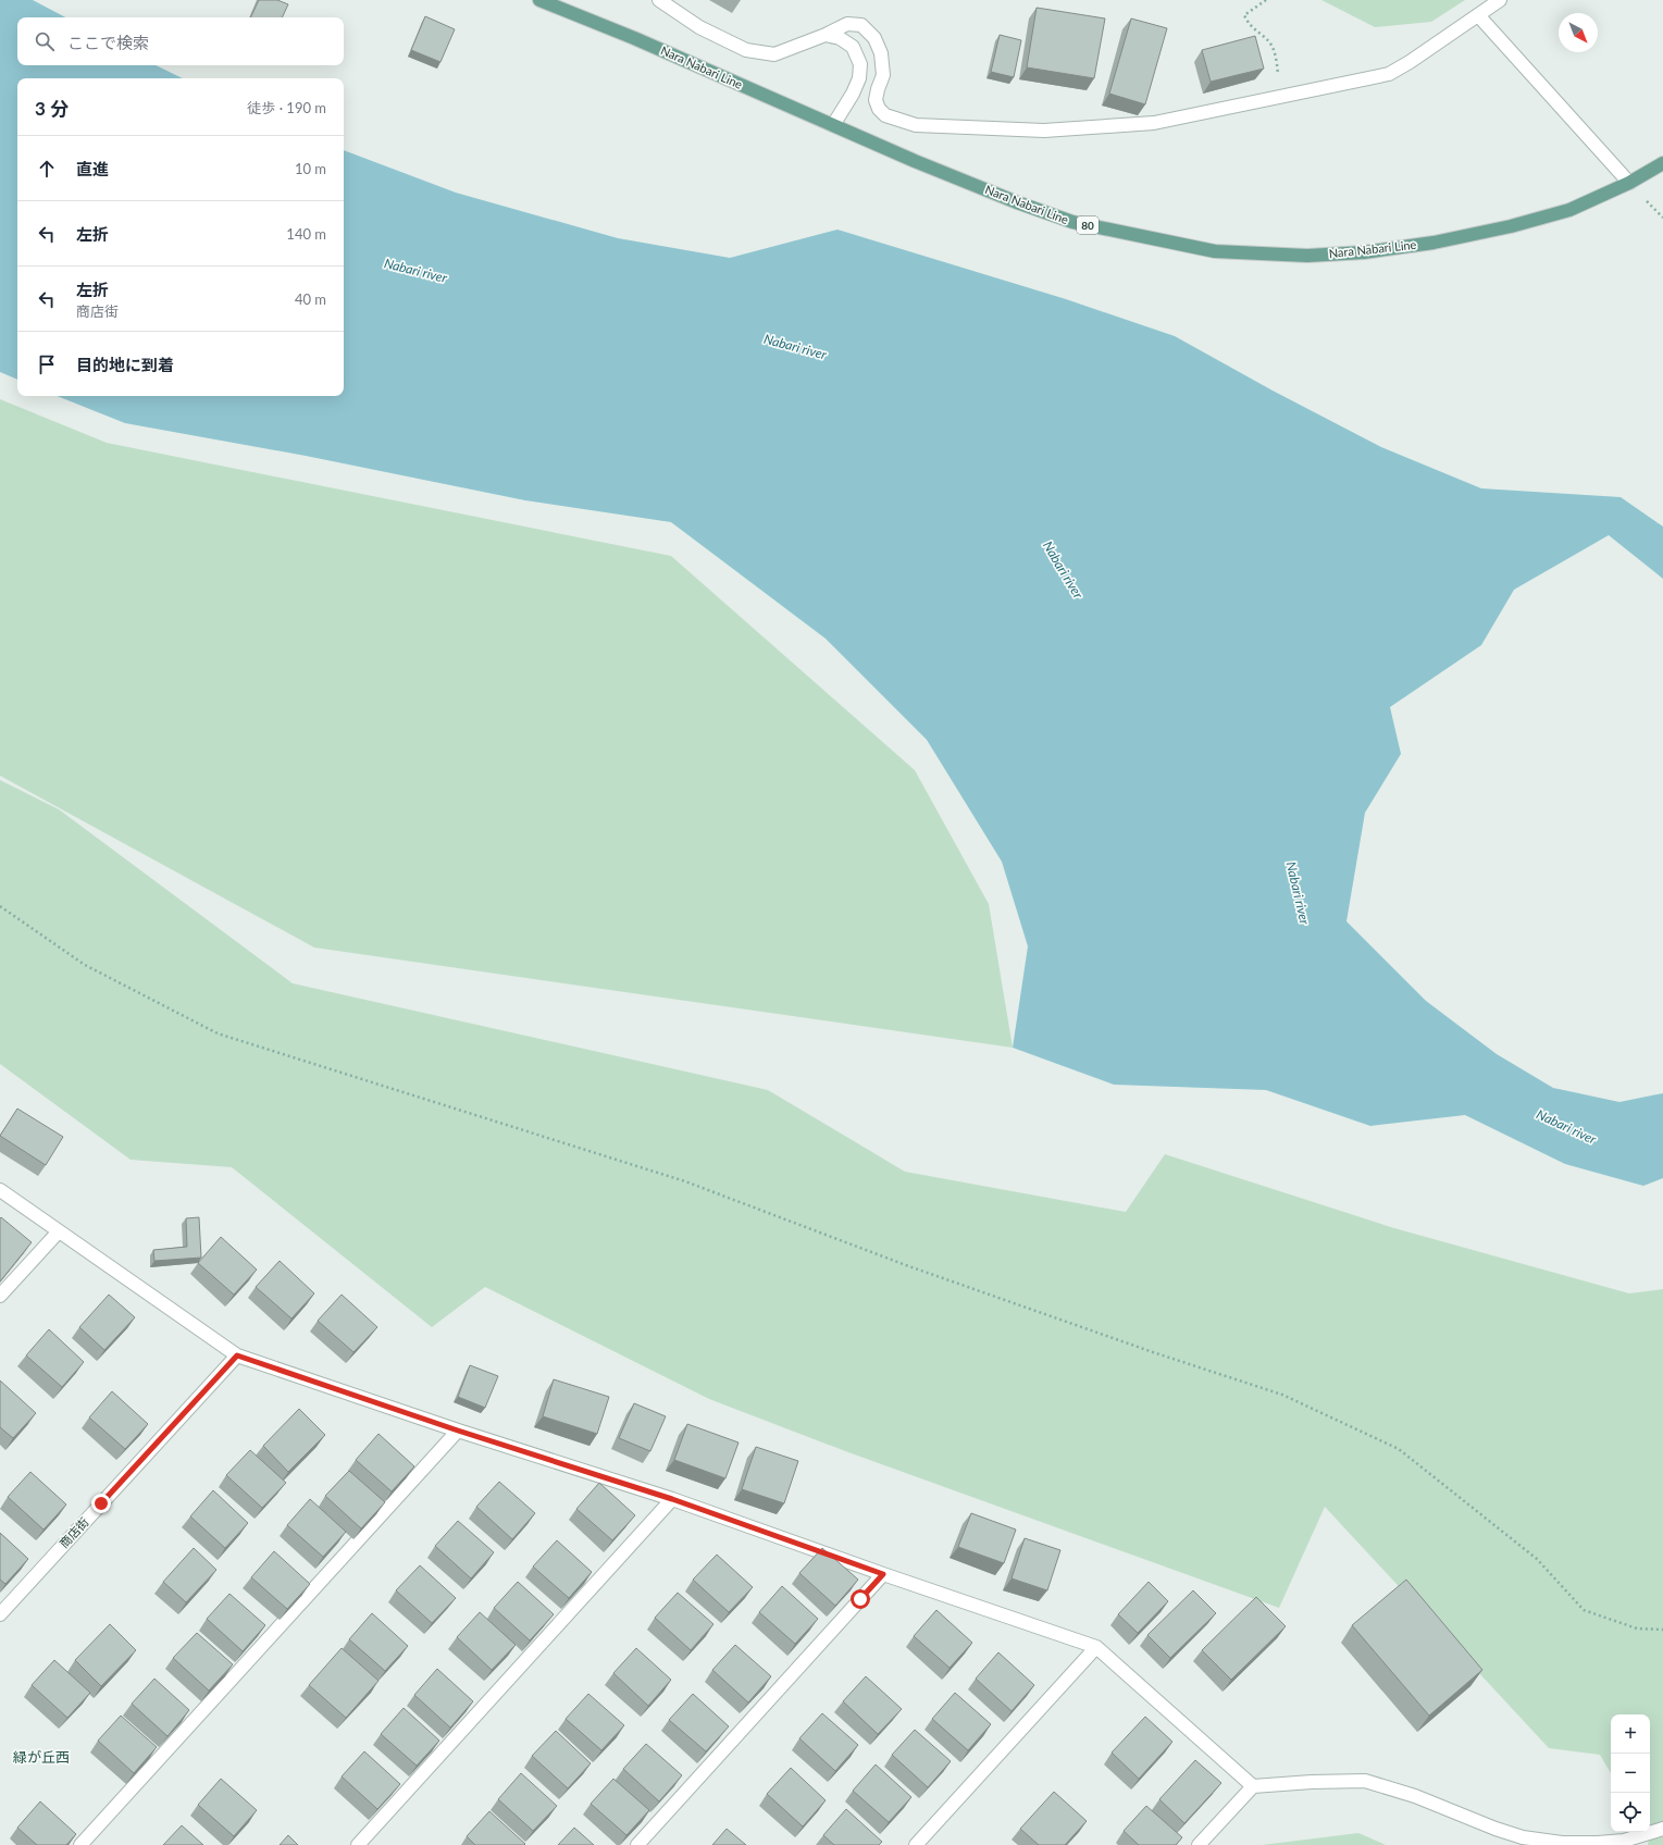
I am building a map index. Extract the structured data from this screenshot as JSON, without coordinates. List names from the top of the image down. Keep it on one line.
{"streets":{"main road":["Nara Nabari Line","80"],"street":["商店街"]},"districts":["緑が丘西"],"water":["Nabari river"],"north":"bottom right","page":{"search":"ここで検索","heading":["3 分","徒歩 · 190 m"],"list":[["直進","10 m"],["左折","140 m"],["左折","商店街","40 m"],"目的地に到着"],"map_buttons":["+","−"]}}
